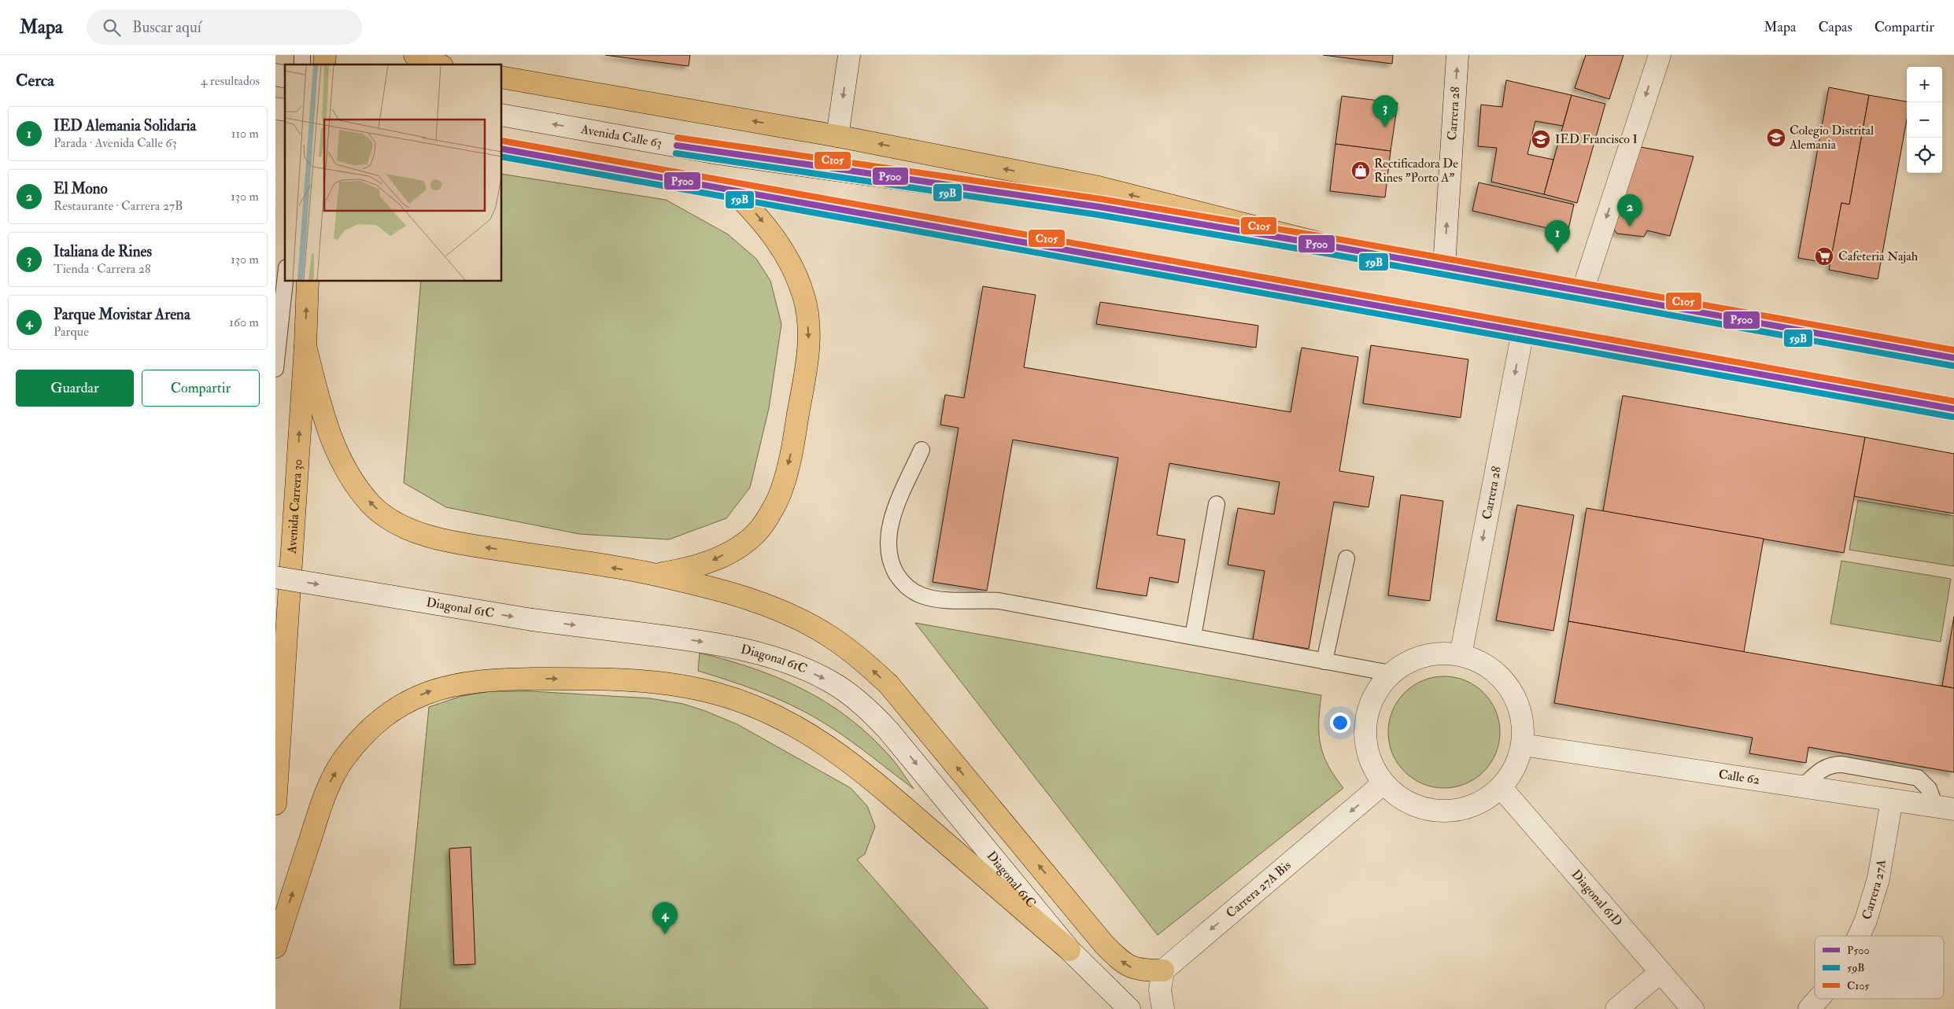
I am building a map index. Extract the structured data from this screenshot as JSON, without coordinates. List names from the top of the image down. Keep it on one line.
{"streets":{"highway":["Avenida Carrera 30"],"main road":["Carrera 28","Avenida Calle 63","Diagonal 61C","Calle 62","Carrera 27A Bis","Carrera 27A","Diagonal 61D"]},"crossings":[["Carrera 28","Avenida Calle 63"],["Calle 62","Carrera 27A"]],"one_way":["Avenida Carrera 30","Diagonal 61C","Carrera 27A Bis"],"places":{"school or university":["Colegio Distrital Alemania","IED Francisco I"],"shop":["Rectificadora De Rines \"Porto A\""],"supermarket":["Cafeteria Najah"]},"lines":["transit line C105","transit line P500","transit line 59B"],"legend":["P500","59B","C105"],"page":{"header":"Mapa","search":"Buscar aquí","nav":["Mapa","Capas","Compartir"],"heading":["Cerca","4 resultados"],"map_buttons":["+","−"],"pins":["3","2","1","4"],"list":[{"mark":"1","name":"IED Alemania Solidaria","note":"Parada · Avenida Calle 63","value":"110 m"},{"mark":"2","name":"El Mono","note":"Restaurante · Carrera 27B","value":"130 m"},{"mark":"3","name":"Italiana de Rines","note":"Tienda · Carrera 28","value":"130 m"},{"mark":"4","name":"Parque Movistar Arena","note":"Parque","value":"160 m"}],"buttons":["Guardar","Compartir"]}}
